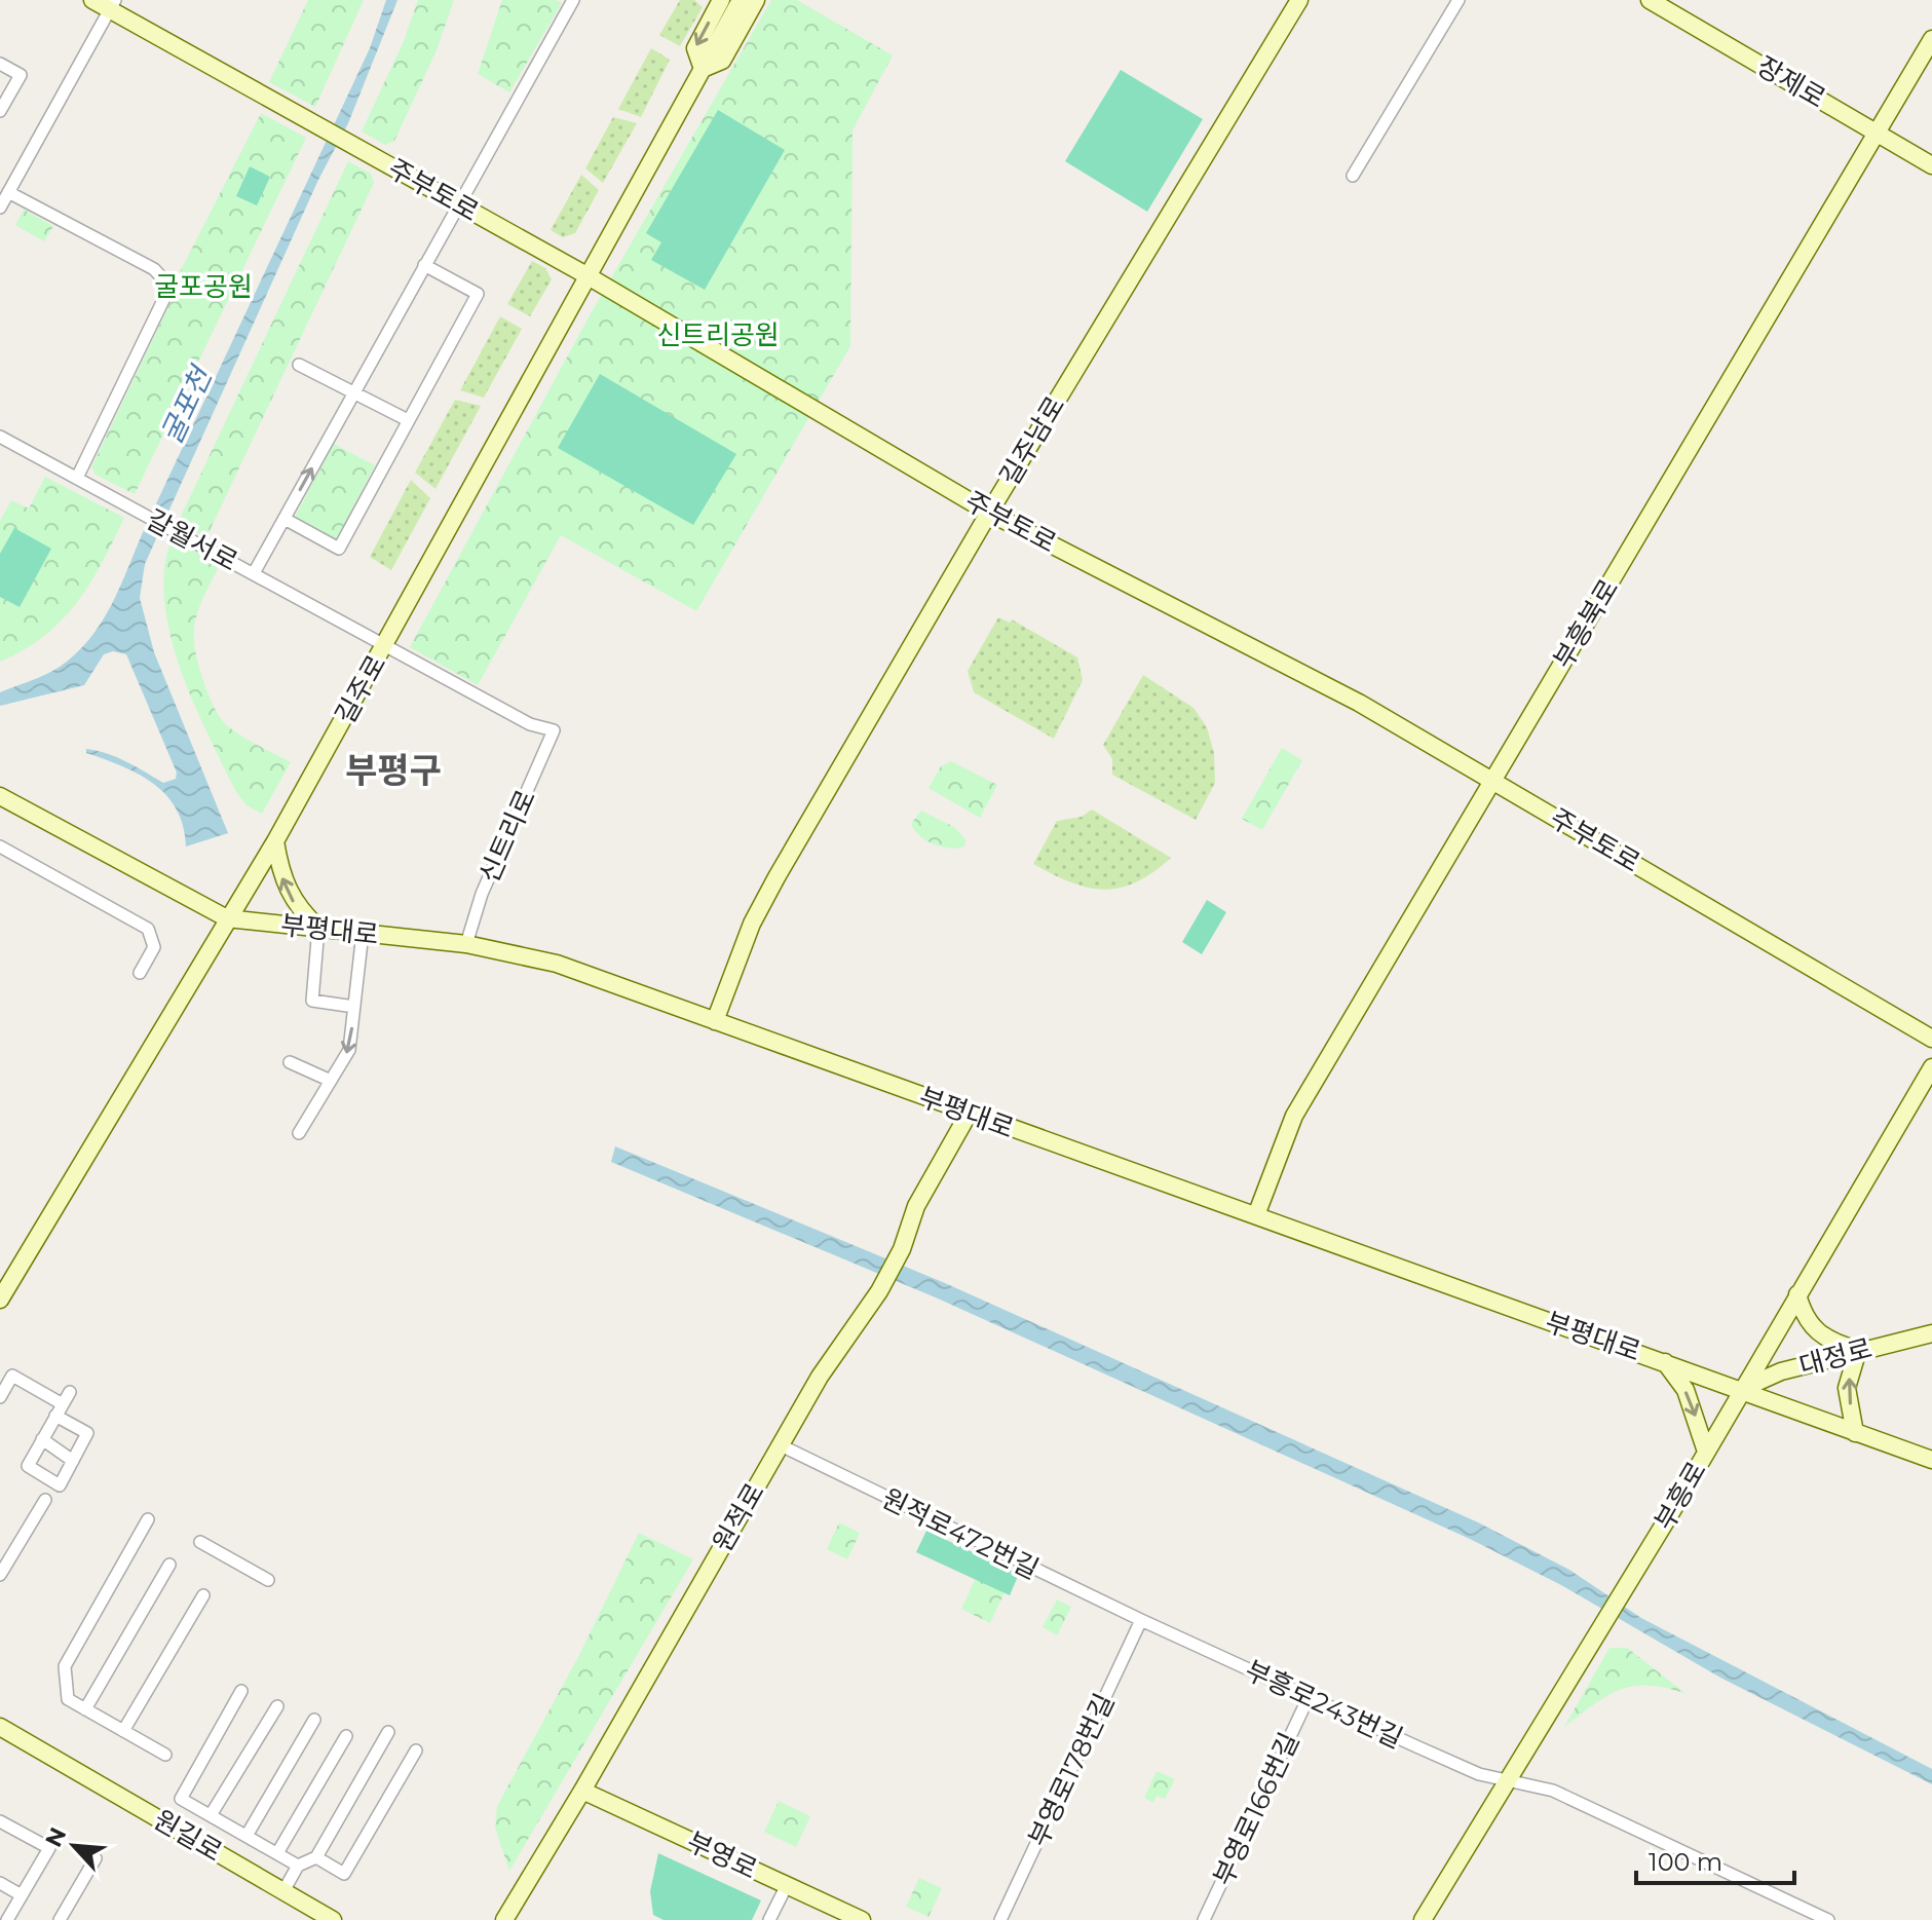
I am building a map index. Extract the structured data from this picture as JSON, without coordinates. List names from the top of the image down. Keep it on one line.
{"streets":{"main road":["장제로","주부토로","길주남로","부흥북로","길주로","부평대로","대정로","부흥로","원적로","원길로","부영로"],"street":["갈월서로","신트리로","원적로472번길","부흥로243번길","부영로178번길","부영로166번길"]},"crossings":[["장제로","부흥북로"],["주부토로","길주남로"],["주부토로","부흥북로"],["주부토로","길주로"],["길주남로","부평대로"],["갈월서로","길주로"],["갈월서로","신트리로"],["부흥북로","부평대로"],["길주로","부평대로"],["신트리로","부평대로"],["부평대로","대정로"],["부평대로","부흥로"],["부평대로","원적로"],["대정로","부흥로"],["부흥로","부흥로243번길"],["원적로","원적로472번길"],["원적로","부영로"],["원적로472번길","부흥로243번길"],["원적로472번길","부영로178번길"],["부흥로243번길","부영로178번길"],["부흥로243번길","부영로166번길"]],"districts":["부평구"],"water":["굴포천"],"parks":["굴포공원","신트리공원"],"scale_bar":"100 m","north":"top left"}
